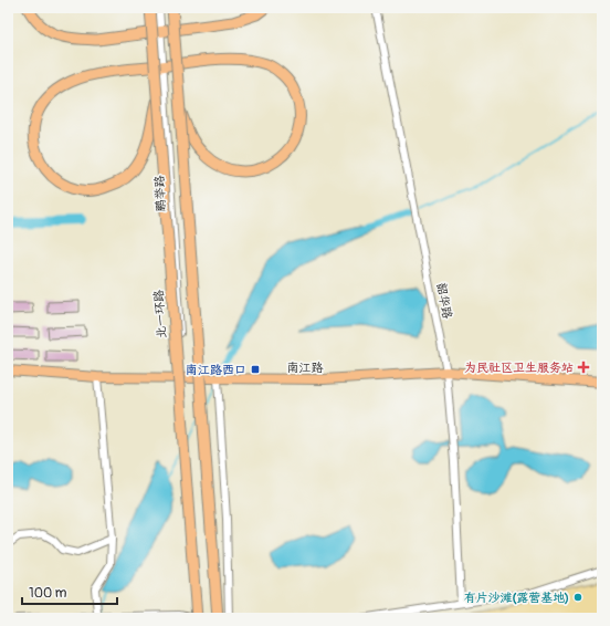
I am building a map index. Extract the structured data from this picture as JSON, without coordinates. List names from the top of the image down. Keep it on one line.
{"streets":{"highway":["北一环路"],"main road":["南江路"],"street":["鹏举路","韶华路"]},"crossings":[["鹏举路","南江路"],["韶华路","南江路"]],"places":{"health":["为民社区卫生服务站"],"transit":["南江路西口"],"other":["有片沙滩(露营基地)"]},"scale_bar":"100 m"}
